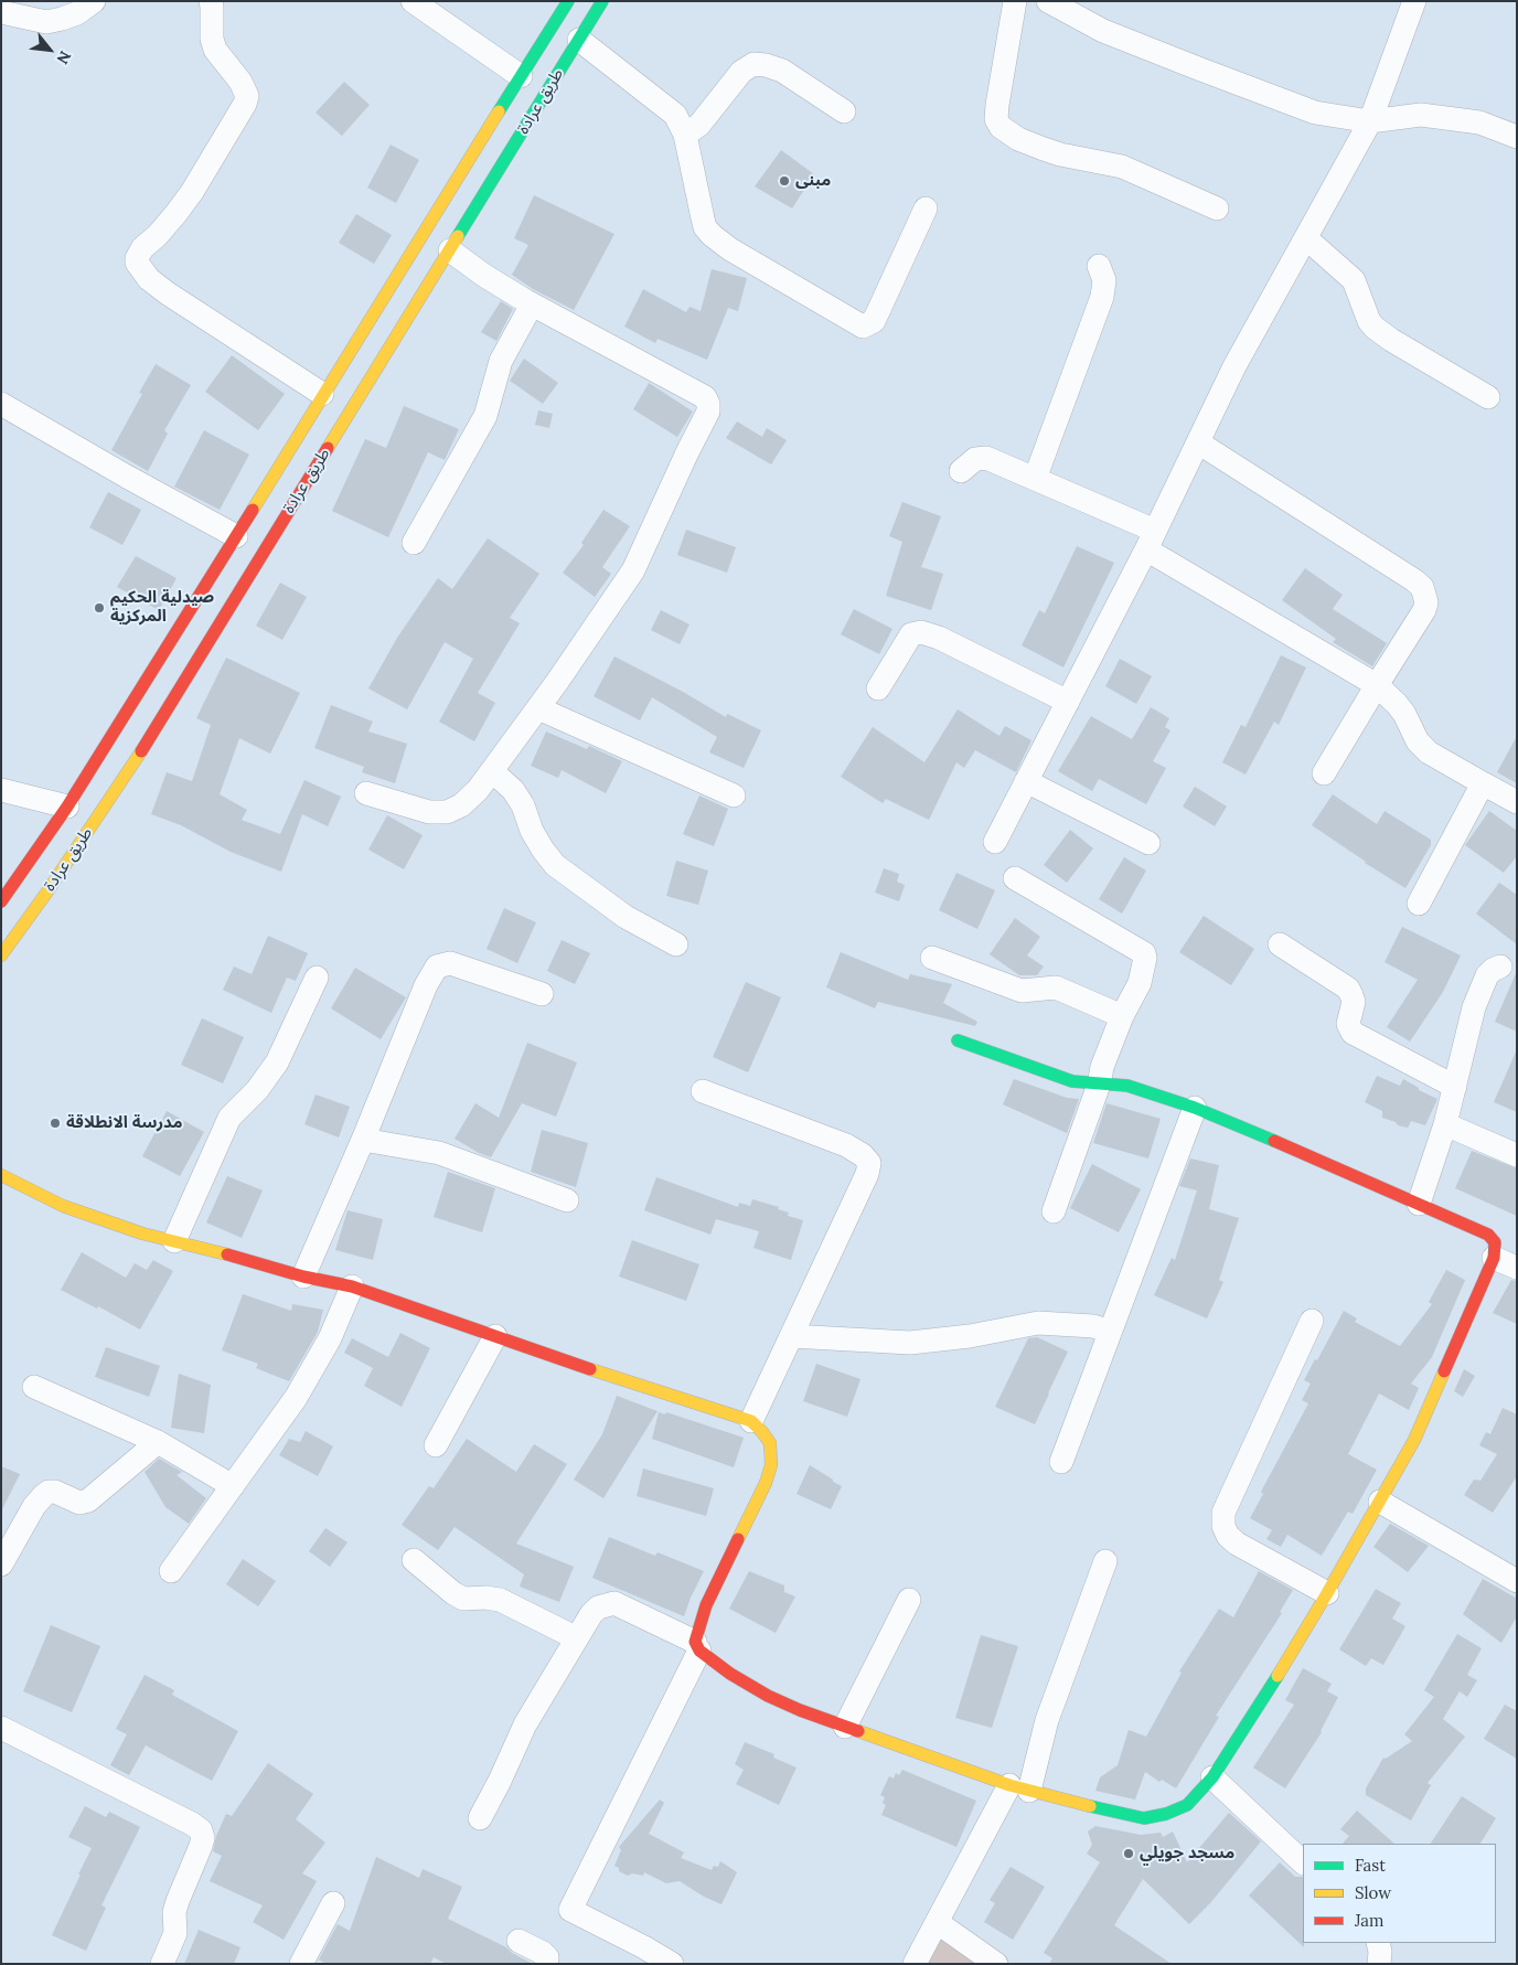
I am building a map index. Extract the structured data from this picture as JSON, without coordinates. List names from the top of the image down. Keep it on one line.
{"streets":{"street":["طريق عرادة"]},"places":["مبنى","صيدلية الحكيم المركزية","مدرسة الانطلاقة","مسجد جويلي"],"legend":["Fast","Slow","Jam"],"north":"bottom right"}
